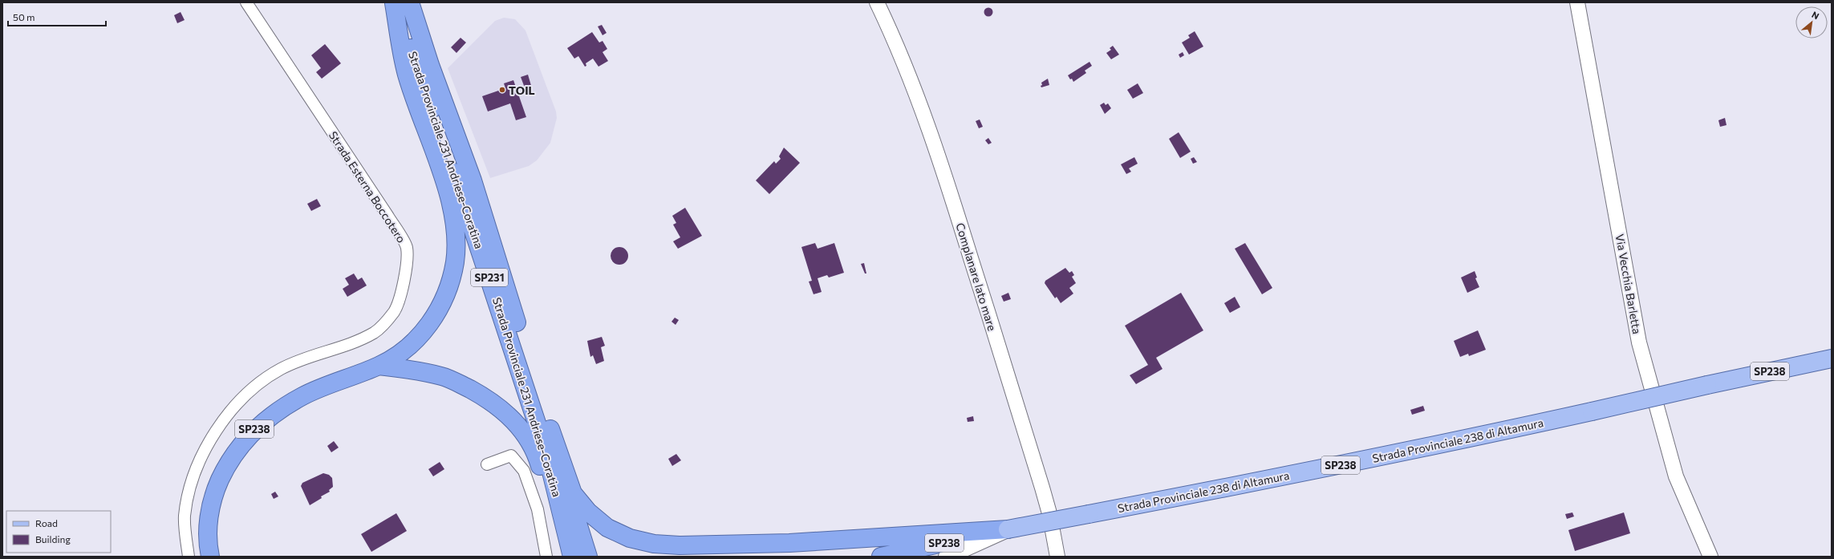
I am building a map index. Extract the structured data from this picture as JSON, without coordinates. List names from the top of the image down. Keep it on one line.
{"streets":{"highway":["Strada Provinciale 231 Andriese-Coratina","SP231","SP238"],"main road":["Strada Provinciale 238 di Altamura"],"street":["Strada Esterna Boccotero","Complanare lato mare","Via Vecchia Barletta"]},"crossings":[["SP238","Strada Provinciale 238 di Altamura"]],"places":["TOIL"],"legend":["Road","Building"],"scale_bar":"50 m","north":"top right"}
